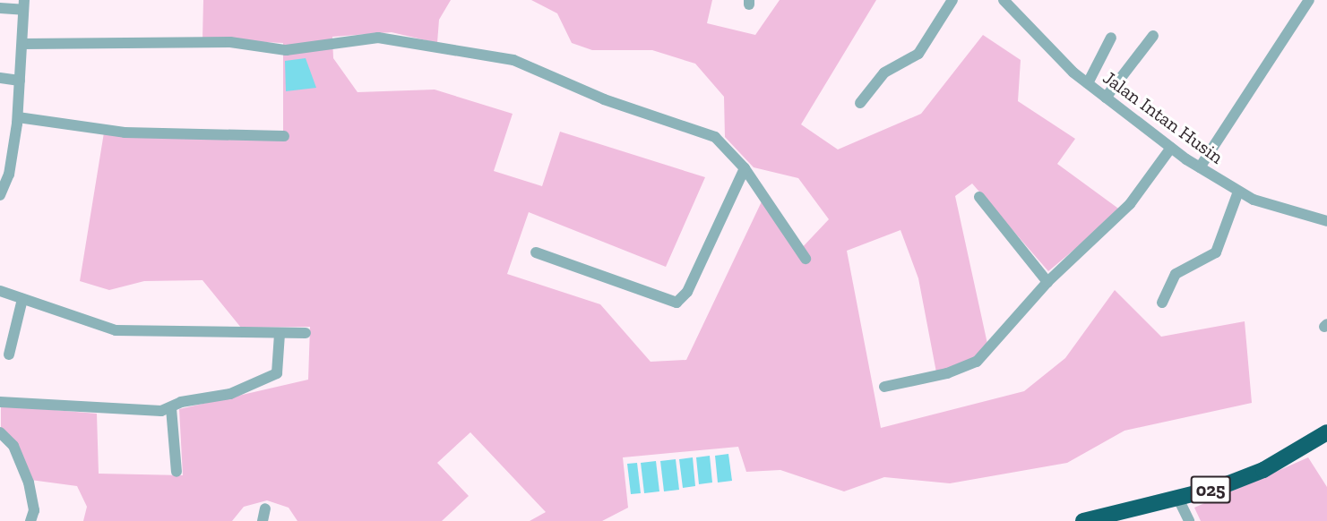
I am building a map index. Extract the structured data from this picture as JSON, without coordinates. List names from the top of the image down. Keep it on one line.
{"streets":{"highway":["025"],"street":["Jalan Intan Husin"]}}
